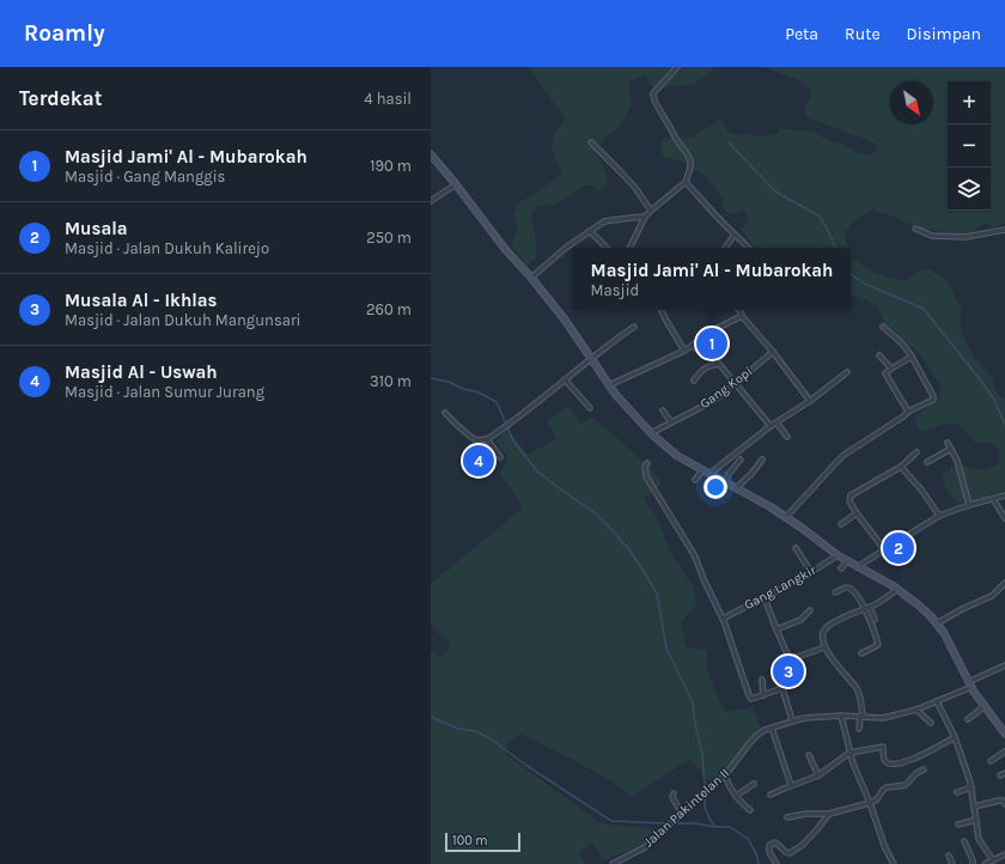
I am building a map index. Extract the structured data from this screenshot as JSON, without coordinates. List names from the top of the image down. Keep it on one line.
{"streets":{"street":["Gang Kopi","Gang Langkir","Jalan Pakintelan II"]},"scale_bar":"100 m","north":"bottom right","page":{"header":"Roamly","nav":["Peta","Rute","Disimpan"],"heading":["Terdekat","4 hasil"],"map_buttons":["+","−"],"list":[{"mark":"1","name":"Masjid Jami' Al - Mubarokah","note":"Masjid · Gang Manggis","value":"190 m"},{"mark":"2","name":"Musala","note":"Masjid · Jalan Dukuh Kalirejo","value":"250 m"},{"mark":"3","name":"Musala Al - Ikhlas","note":"Masjid · Jalan Dukuh Mangunsari","value":"260 m"},{"mark":"4","name":"Masjid Al - Uswah","note":"Masjid · Jalan Sumur Jurang","value":"310 m"}],"popup":["Masjid Jami' Al - Mubarokah","Masjid"],"pins":["1","4","2","3"],"scale":"100 m"}}
